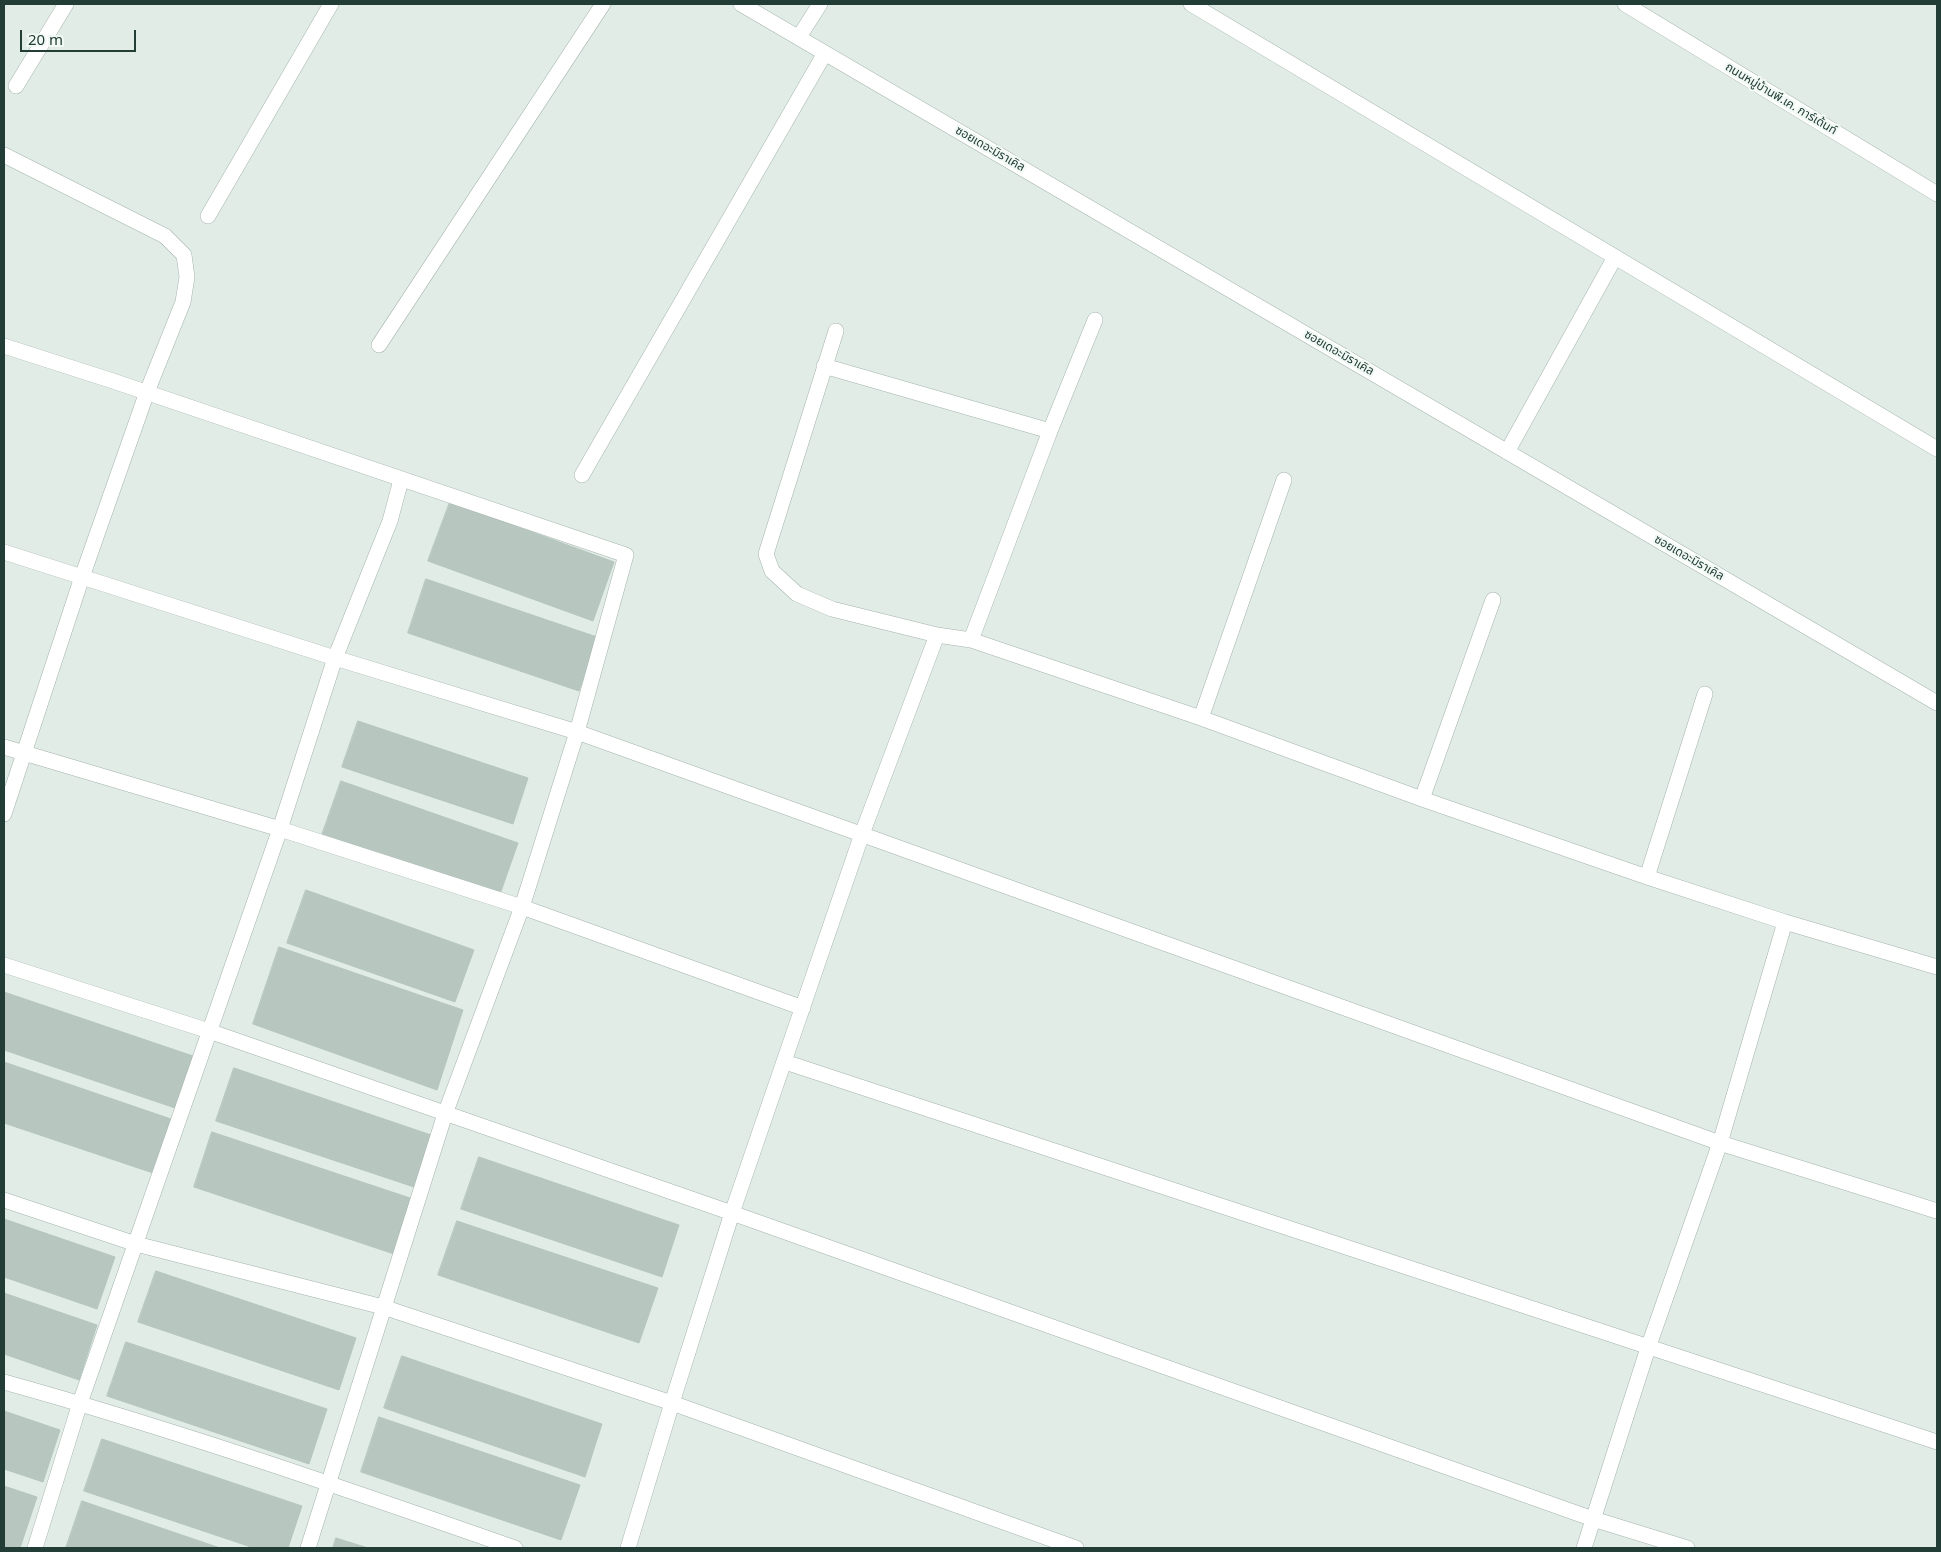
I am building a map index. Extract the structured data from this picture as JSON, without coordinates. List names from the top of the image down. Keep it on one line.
{"streets":{"street":["ถนนหมู่บ้านพี.เค. การ์เด้นท์","ซอยเดอะมิราเคิล"]},"scale_bar":"20 m"}
